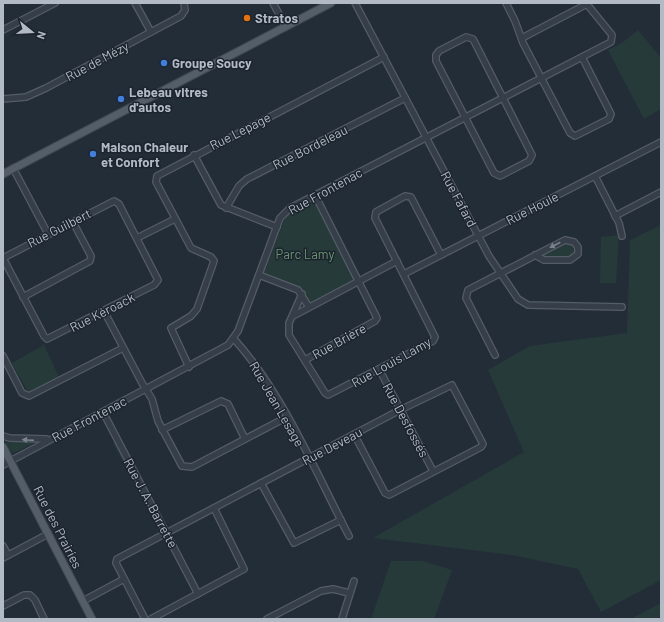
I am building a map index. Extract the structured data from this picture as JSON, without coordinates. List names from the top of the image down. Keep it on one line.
{"streets":{"main road":["Rue des Prairies"],"street":["Rue de Mézy","Rue Lepage","Rue Bordeleau","Rue Frontenac","Rue Fafard","Rue Houle","Rue Guilbert","Rue Kéroack","Rue Brière","Rue Louis Lamy","Rue Jean Lesage","Rue Desfossés","Rue Deveau","Rue J. A. Barrette"]},"crossings":[["Rue Lepage","Rue Frontenac"],["Rue Lepage","Rue Fafard"],["Rue Bordeleau","Rue Fafard"],["Rue Frontenac","Rue Fafard"],["Rue Frontenac","Rue Brière"],["Rue Frontenac","Rue Jean Lesage"],["Rue Frontenac","Rue J. A. Barrette"],["Rue Frontenac","Rue des Prairies"],["Rue Fafard","Rue Houle"],["Rue Houle","Rue Louis Lamy"],["Rue Guilbert","Rue Kéroack"],["Rue Brière","Rue Louis Lamy"],["Rue Louis Lamy","Rue Desfossés"],["Rue Jean Lesage","Rue Deveau"],["Rue Desfossés","Rue Deveau"],["Rue Deveau","Rue J. A. Barrette"]],"parks":["Parc Lamy"],"places":["Stratos","Groupe Soucy","Lebeau vitres d'autos","Maison Chaleur et Confort"],"north":"right"}
